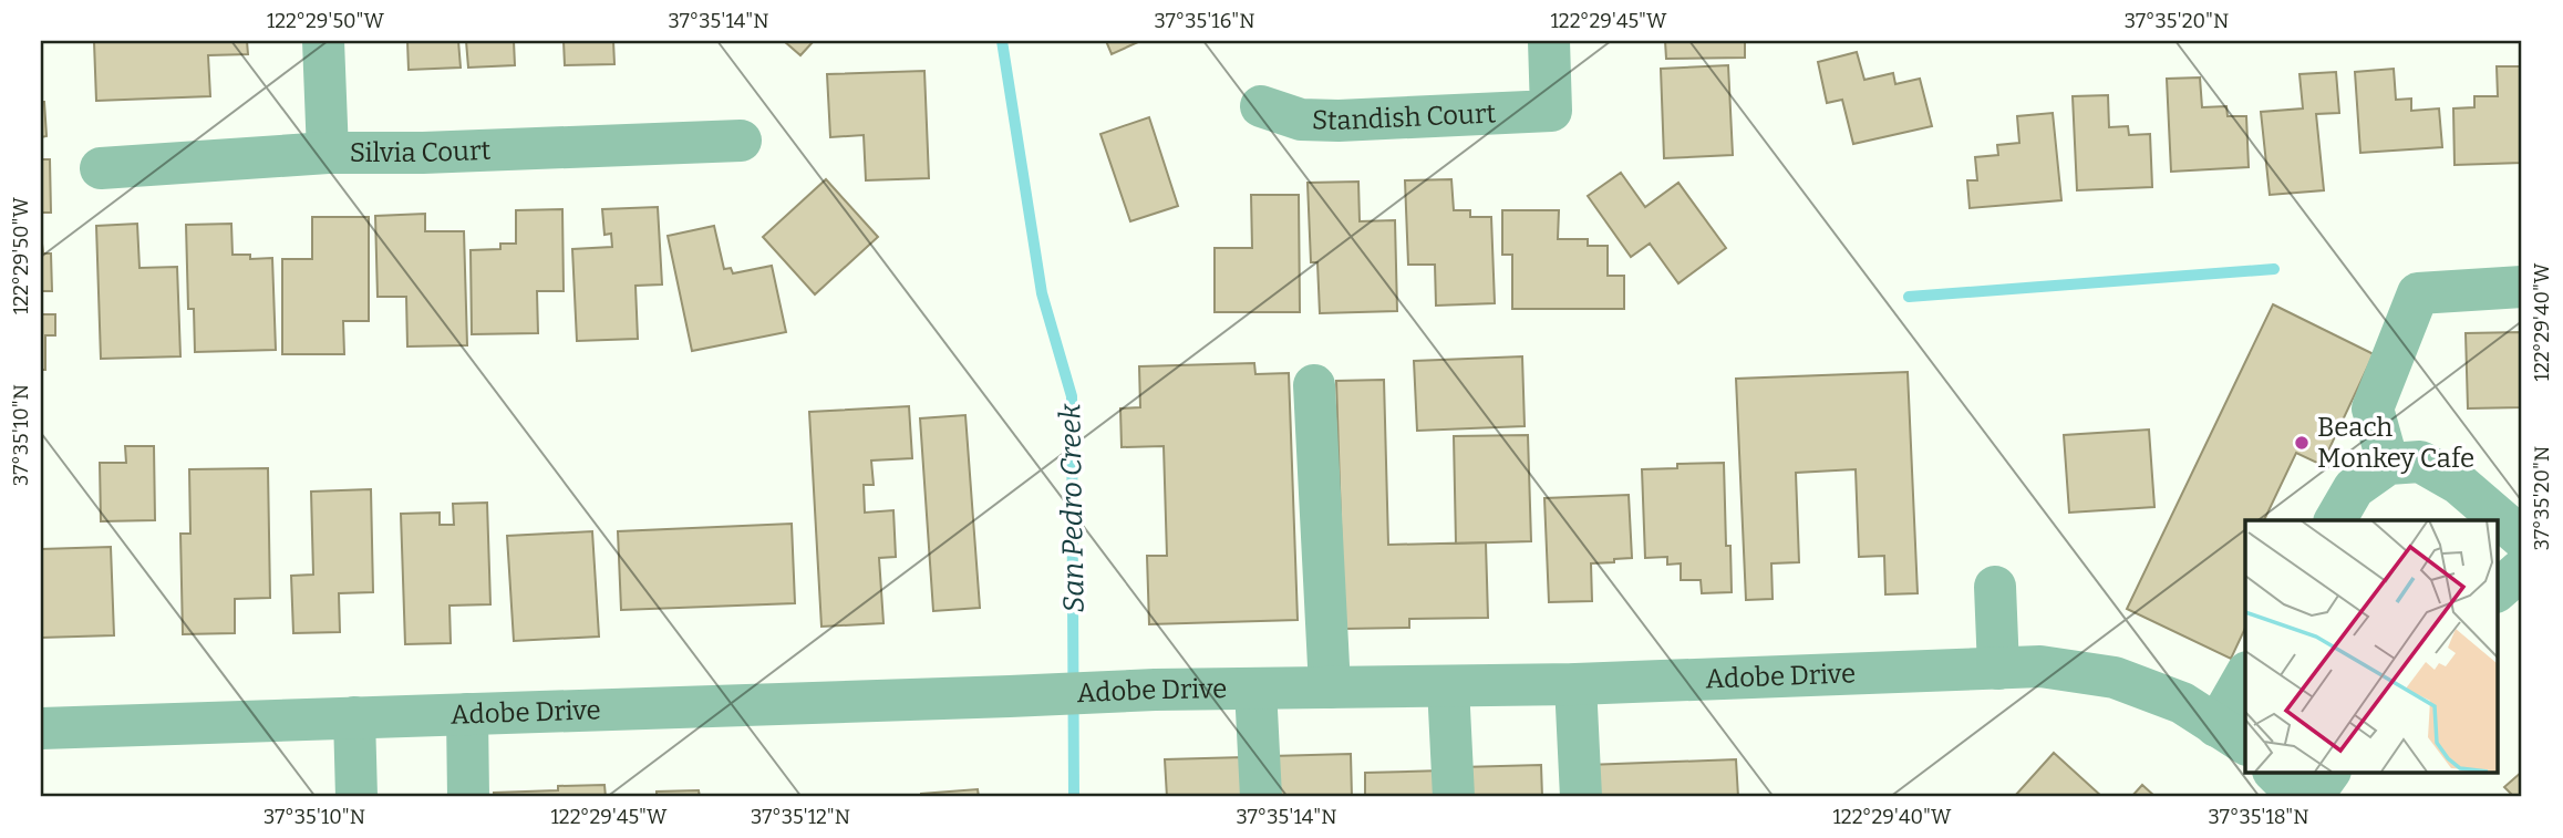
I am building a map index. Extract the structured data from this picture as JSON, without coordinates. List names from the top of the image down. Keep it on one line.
{"streets":{"street":["Standish Court","Silvia Court","Adobe Drive"]},"water":["San Pedro Creek"],"places":["Beach Monkey Cafe"],"coordinates":["122°29'50\"W","37°35'14\"N","37°35'16\"N","122°29'45\"W","37°35'20\"N","122°29'40\"W","37°35'10\"N","37°35'12\"N","37°35'18\"N"]}
